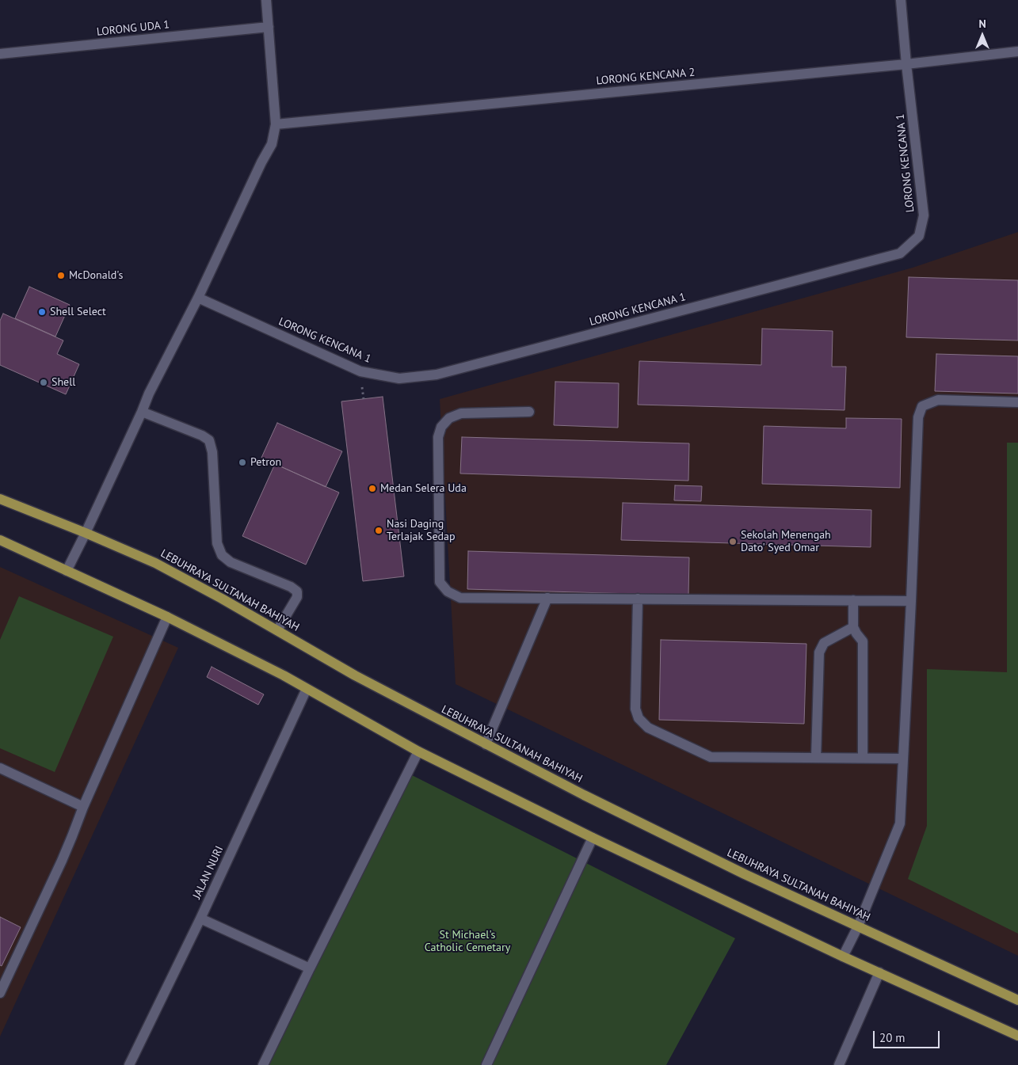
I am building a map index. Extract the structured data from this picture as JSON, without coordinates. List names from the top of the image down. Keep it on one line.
{"streets":{"main road":["LEBUHRAYA SULTANAH BAHIYAH"],"street":["LORONG UDA 1","LORONG KENCANA 2","LORONG KENCANA 1","JALAN NURI"]},"crossings":[["LORONG KENCANA 2","LORONG KENCANA 1"]],"parks":["St Michael's Catholic Cemetary"],"places":["McDonald's","Shell Select","Shell","Petron","Medan Selera Uda","Nasi Daging Terlajak Sedap","Sekolah Menengah Dato' Syed Omar"],"scale_bar":"20 m","north":"top"}
